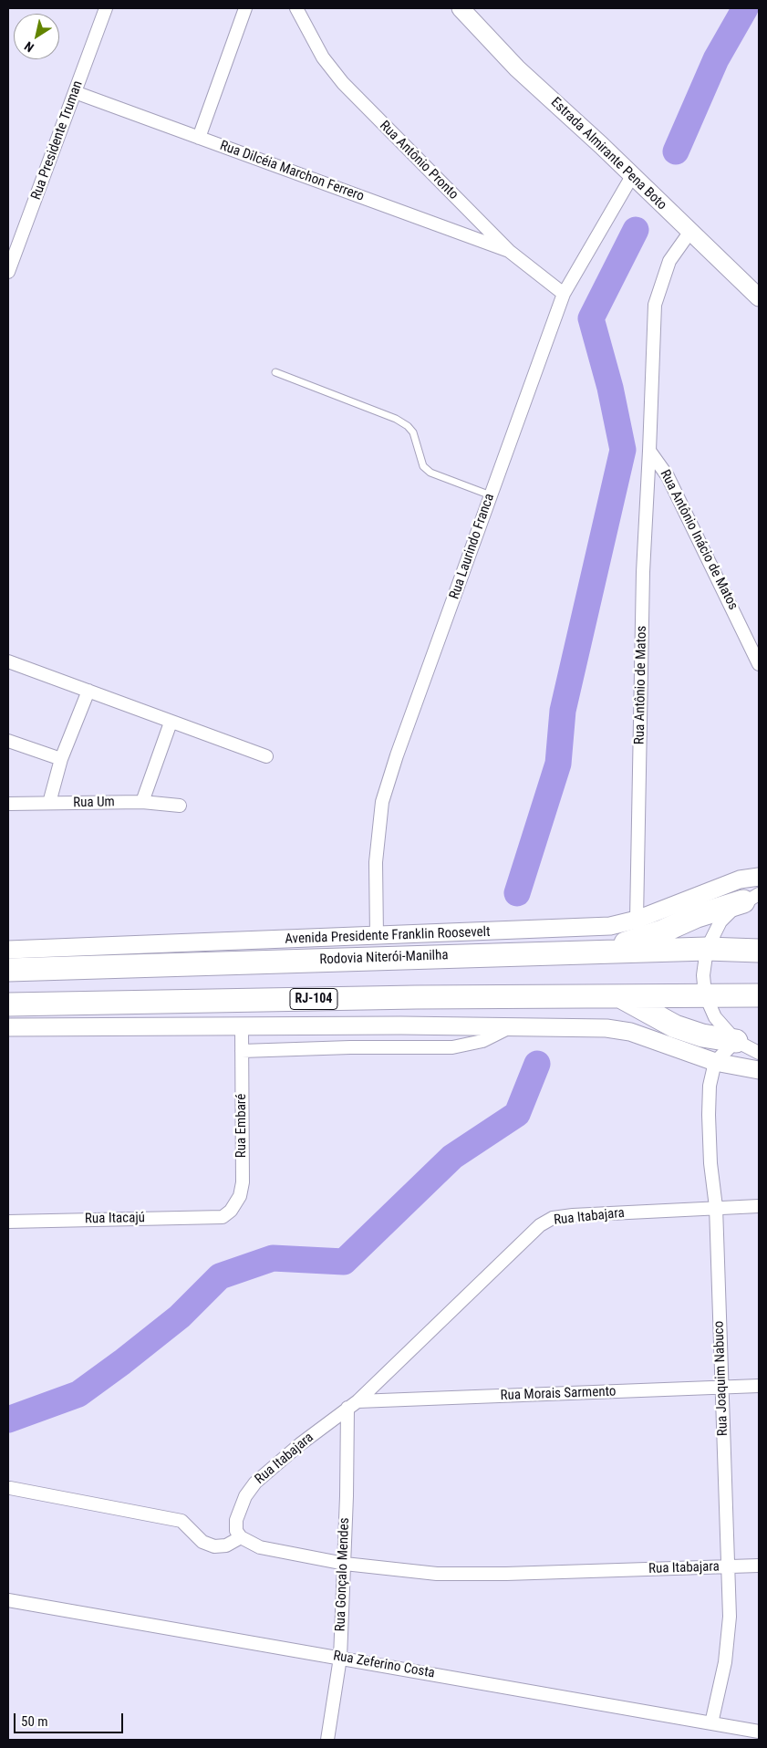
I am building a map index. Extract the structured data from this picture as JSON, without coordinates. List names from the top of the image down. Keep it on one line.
{"streets":{"highway":["Rodovia Niterói-Manilha","RJ-104"],"street":["Rua Presidente Truman","Estrada Almirante Pena Boto","Rua Antônio Pronto","Rua Dilcéia Marchon Ferrero","Rua Antônio Inácio de Matos","Rua Laurindo Franca","Rua Antônio de Matos","Rua Um","Avenida Presidente Franklin Roosevelt","Rua Embaré","Rua Itabajara","Rua Itacajú","Rua Joaquim Nabuco","Rua Morais Sarmento","Rua Gonçalo Mendes","Rua Zeferino Costa"]},"crossings":[["Rua Presidente Truman","Rua Dilcéia Marchon Ferrero"],["Estrada Almirante Pena Boto","Rua Laurindo Franca"],["Rua Antônio Pronto","Rua Dilcéia Marchon Ferrero"],["Rua Antônio Pronto","Rua Laurindo Franca"],["Rua Antônio Inácio de Matos","Rua Antônio de Matos"],["Rua Laurindo Franca","Avenida Presidente Franklin Roosevelt"],["Rua Antônio de Matos","Avenida Presidente Franklin Roosevelt"],["Rua Embaré","Rua Itacajú"],["Rua Itabajara","Rua Joaquim Nabuco"],["Rua Itabajara","Rua Morais Sarmento"],["Rua Itabajara","Rua Gonçalo Mendes"],["Rua Joaquim Nabuco","Rua Morais Sarmento"],["Rua Joaquim Nabuco","Rua Zeferino Costa"],["Rua Morais Sarmento","Rua Gonçalo Mendes"],["Rua Gonçalo Mendes","Rua Zeferino Costa"]],"scale_bar":"50 m","north":"bottom left"}
